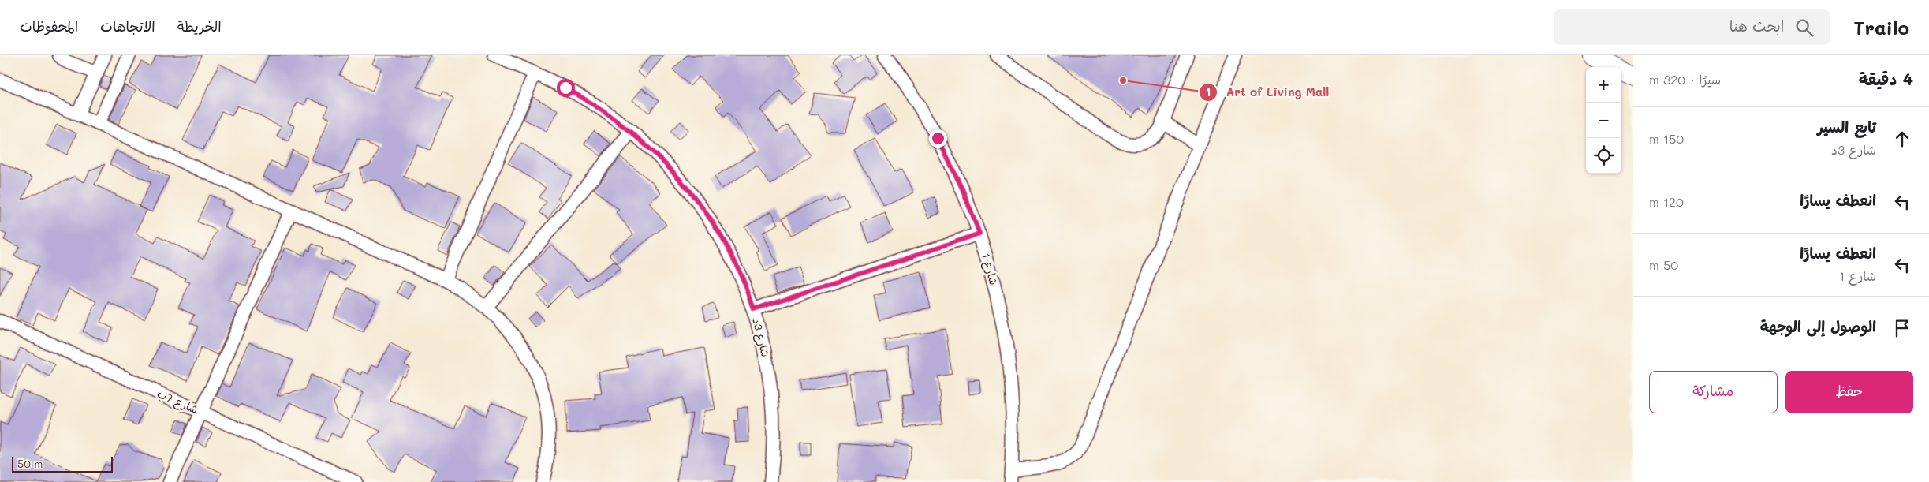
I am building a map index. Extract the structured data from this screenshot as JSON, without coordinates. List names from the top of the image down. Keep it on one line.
{"streets":{"street":["شارع 1","شارع 3د","شارع 7ب"]},"places":["Art of Living Mall"],"scale_bar":"50 m","page":{"header":"Trailo","search":"ابحث هنا","nav":["الخريطة","الاتجاهات","المحفوظات"],"heading":["4 دقيقة","سيرًا · 320 m"],"map_buttons":["+","−"],"list":[["تابع السير","شارع 3د","150 m"],["انعطف يسارًا","120 m"],["انعطف يسارًا","شارع 1","50 m"],"الوصول إلى الوجهة"],"buttons":["حفظ","مشاركة"],"scale":"50 m"}}
